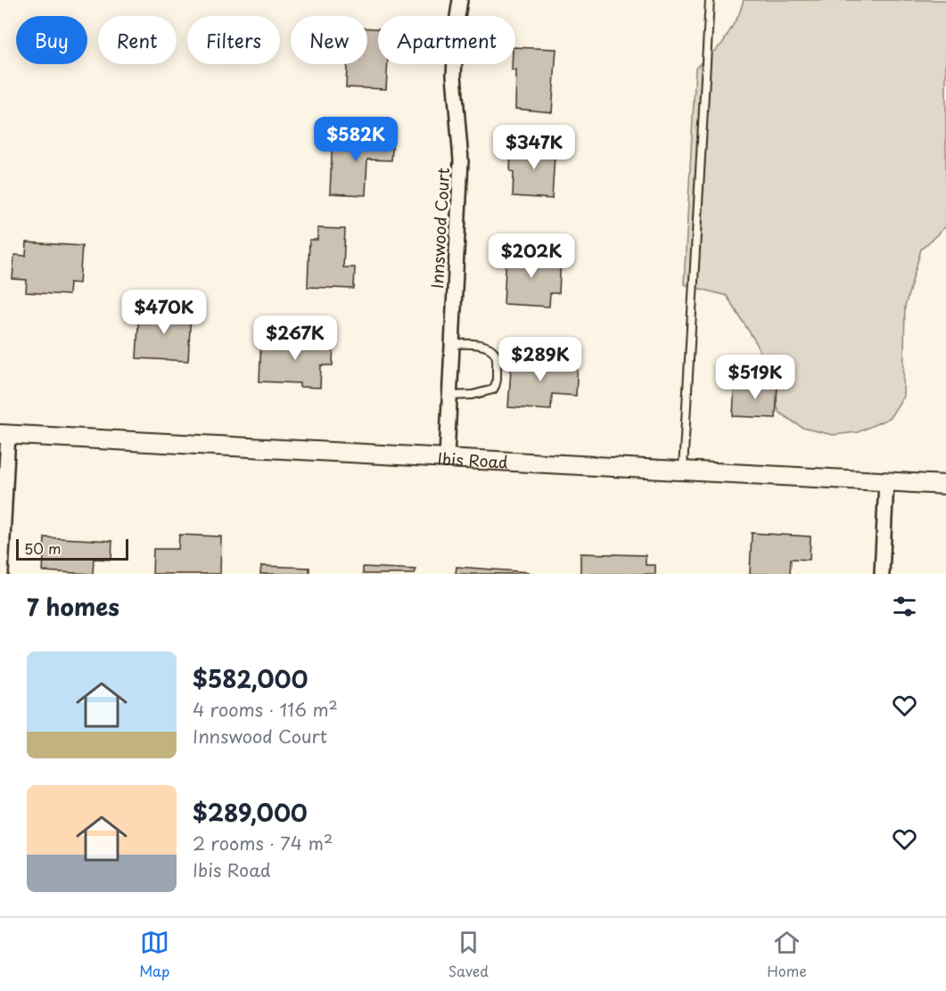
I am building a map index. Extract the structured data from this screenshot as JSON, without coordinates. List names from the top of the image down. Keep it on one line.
{"streets":{"street":["Innswood Court","Ibis Road"]},"crossings":[["Innswood Court","Ibis Road"]],"scale_bar":"50 m","page":{"chip":["Buy","Rent","Filters","New","Apartment"],"price":["$582K","$347K","$202K","$470K","$267K","$289K","$519K"],"scale":"50 m","heading":"7 homes","list":[{"name":"$582,000","note":"4 rooms · 116 m² · Innswood Court"},{"name":"$289,000","note":"2 rooms · 74 m² · Ibis Road"}],"tabs":["Map","Saved","Home"]}}
